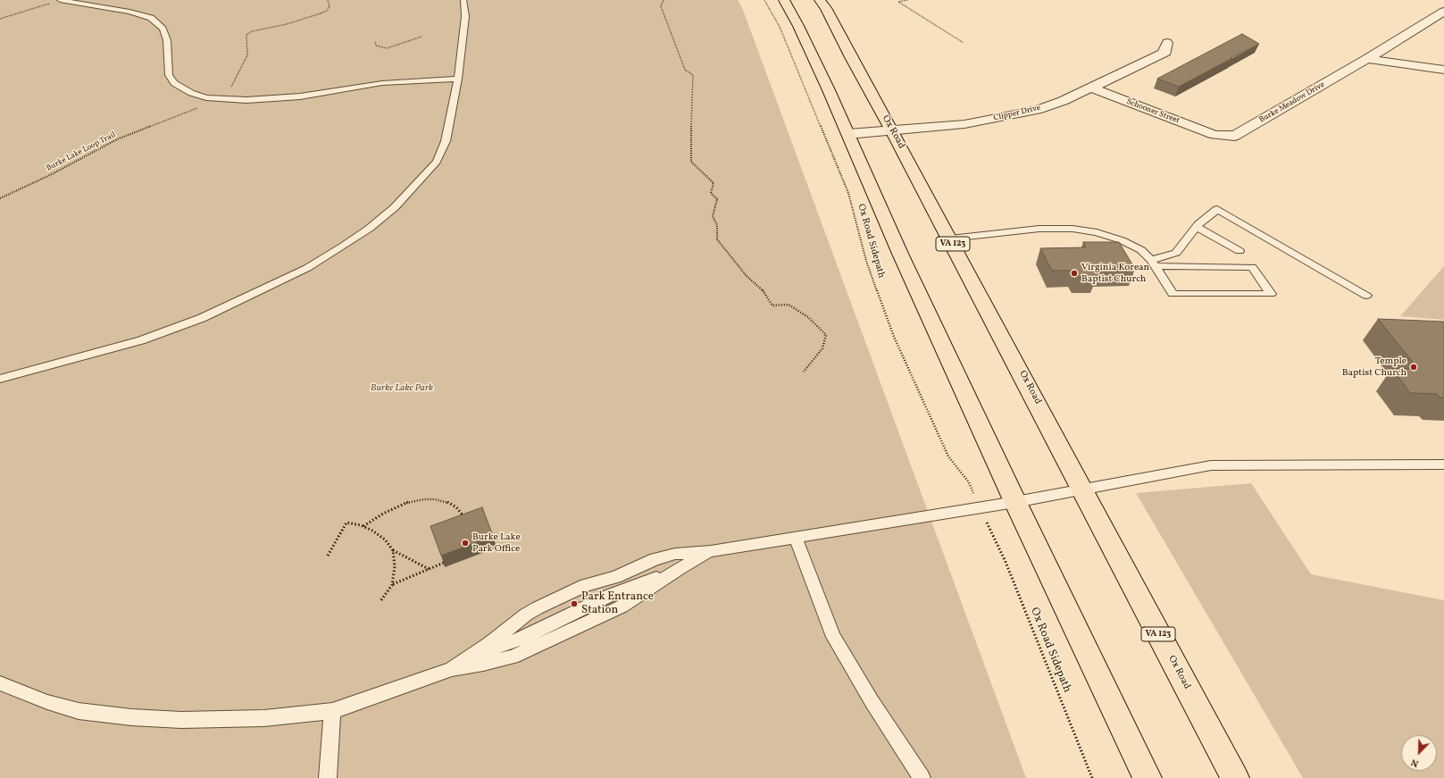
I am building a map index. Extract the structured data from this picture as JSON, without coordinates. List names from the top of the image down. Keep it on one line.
{"streets":{"highway":["Ox Road","VA 123"],"street":["Burke Meadow Drive","Schooner Street","Clipper Drive"],"path":["Burke Lake Loop Trail","Ox Road Sidepath"]},"crossings":[["Burke Meadow Drive","Schooner Street"],["Schooner Street","Clipper Drive"],["Clipper Drive","Ox Road"]],"parks":["Burke Lake Park"],"places":["Virginia Korean Baptist Church","Temple Baptist Church","Burke Lake Park Office","Park Entrance Station"],"north":"bottom left"}
